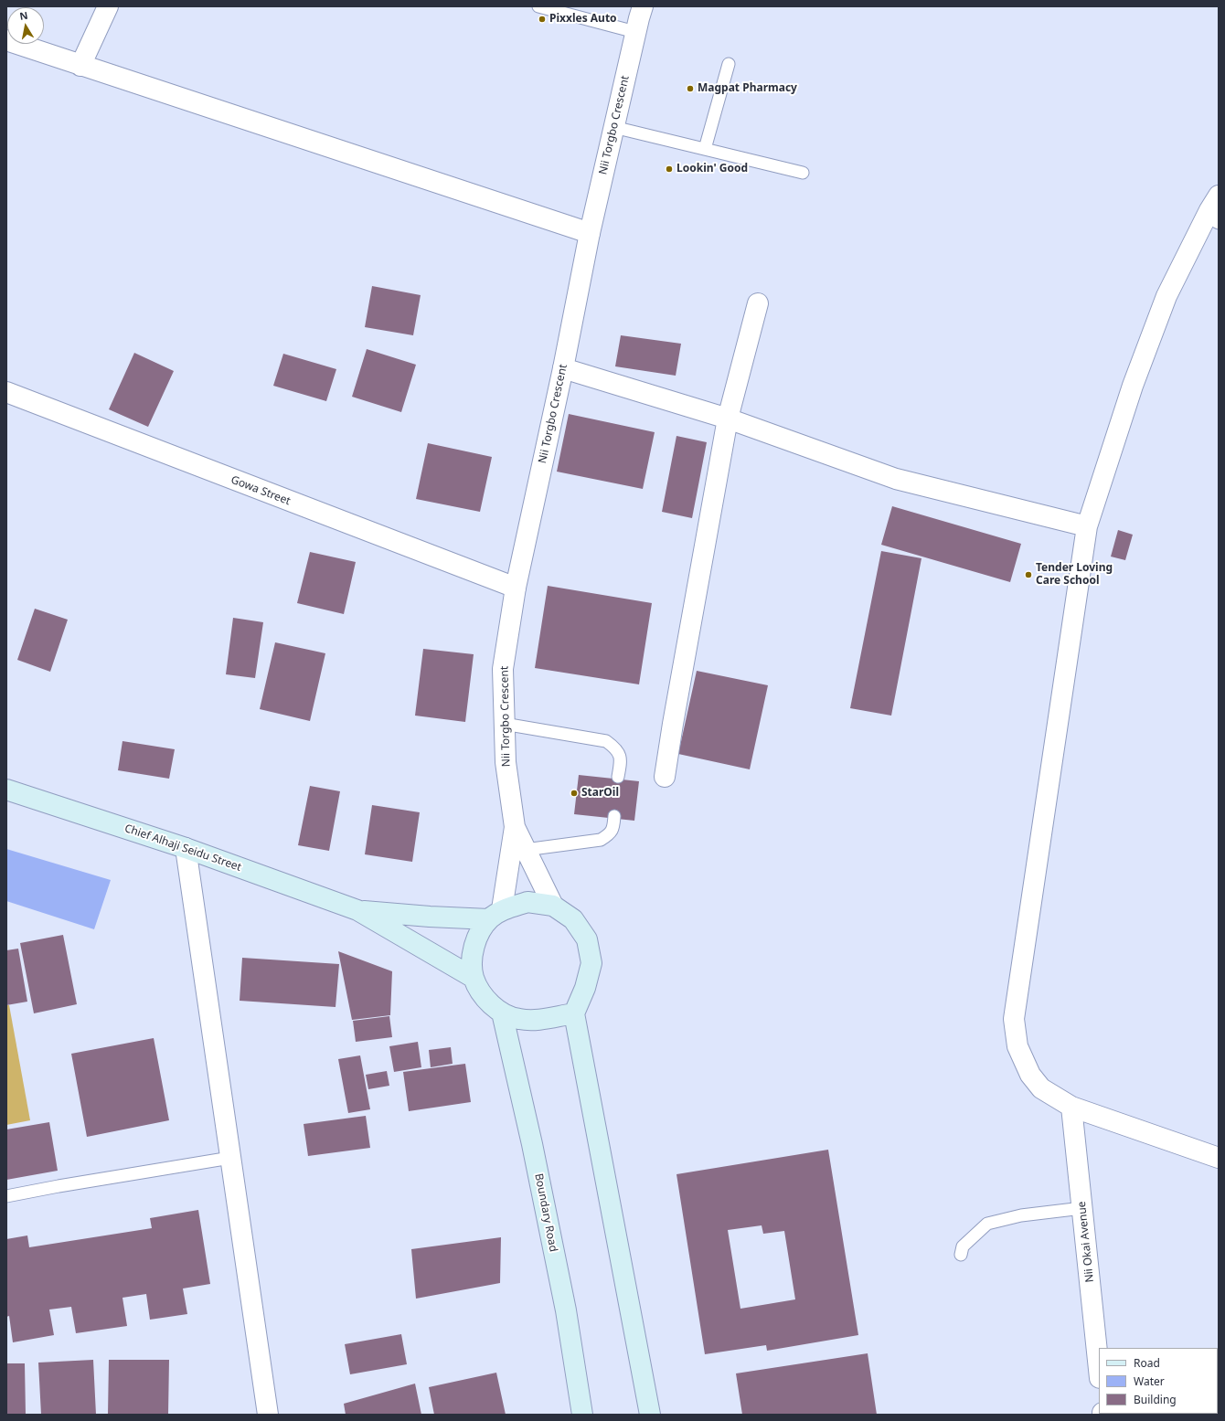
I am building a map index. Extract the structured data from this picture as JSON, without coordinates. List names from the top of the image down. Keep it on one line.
{"streets":{"main road":["Chief Alhaji Seidu Street","Boundary Road"],"street":["Nii Torgbo Crescent","Gowa Street","Nii Okai Avenue"]},"crossings":[["Nii Torgbo Crescent","Gowa Street"],["Chief Alhaji Seidu Street","Boundary Road"]],"places":["Pixxles Auto","Magpat Pharmacy","Lookin' Good","Tender Loving Care School","StarOil"],"legend":["Road","Water","Building"],"north":"top"}
